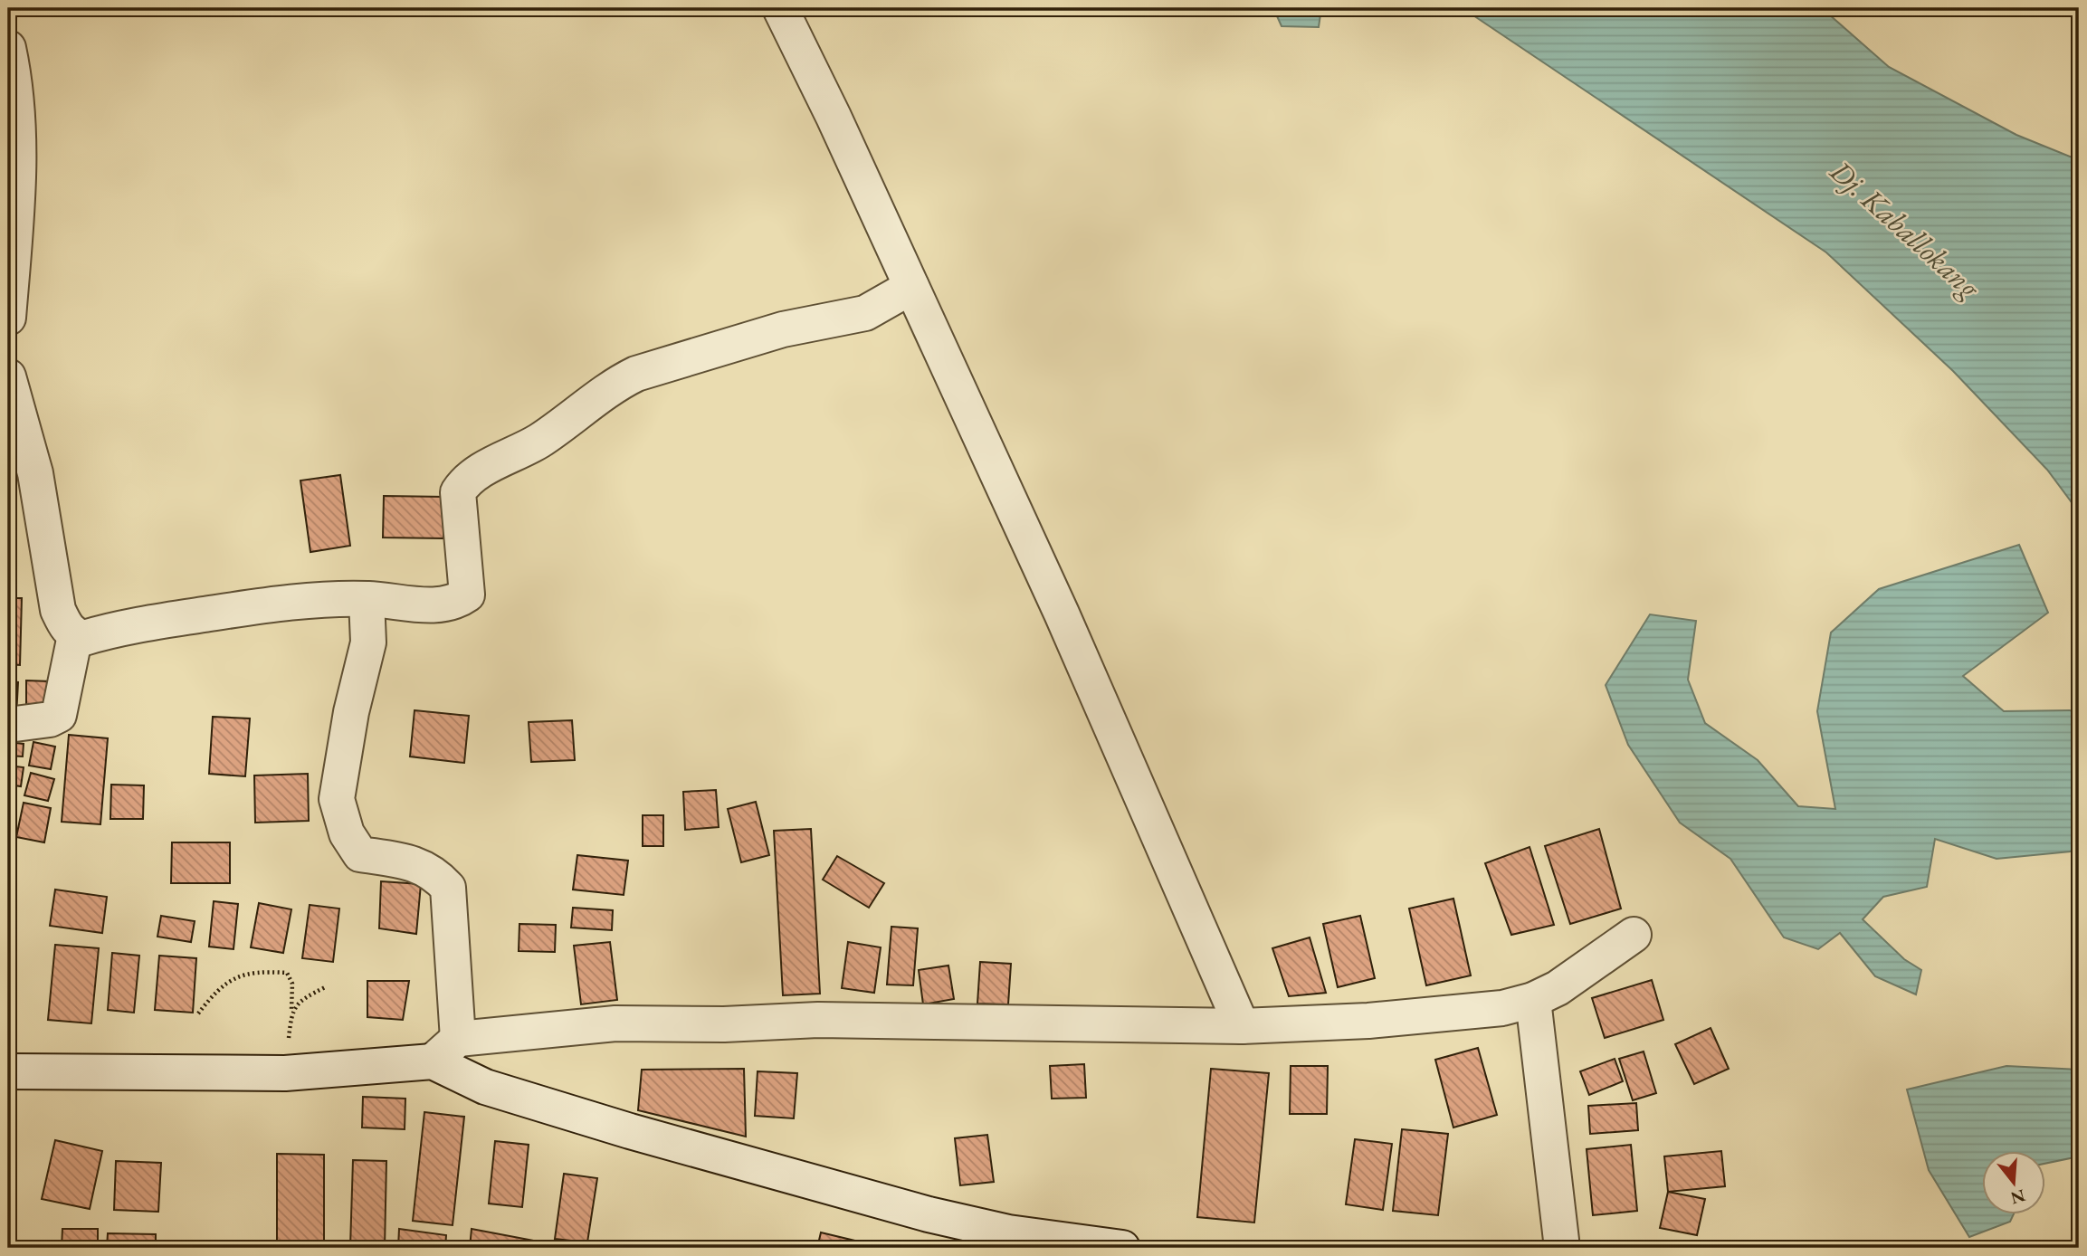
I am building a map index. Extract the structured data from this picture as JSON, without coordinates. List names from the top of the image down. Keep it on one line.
{"water":["Dj. Kaballokang"],"north":"bottom"}
